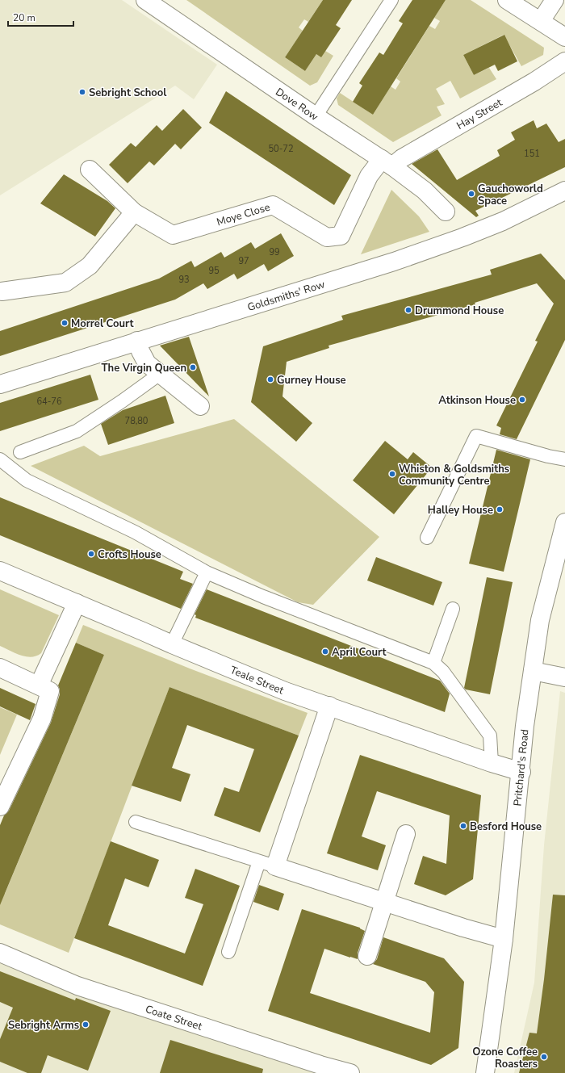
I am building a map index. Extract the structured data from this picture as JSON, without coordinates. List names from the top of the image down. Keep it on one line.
{"streets":{"street":["Dove Row","Hay Street","Moye Close","Goldsmiths' Row","Teale Street","Pritchard's Road","Coate Street"]},"crossings":[["Dove Row","Hay Street"],["Dove Row","Moye Close"],["Hay Street","Moye Close"],["Teale Street","Pritchard's Road"]],"places":["Sebright School","Gauchoworld Space","Drummond House","Morrel Court","The Virgin Queen","Gurney House","Atkinson House","Whiston & Goldsmiths Community Centre","Halley House","Crofts House","April Court","Besford House","Sebright Arms","Ozone Coffee Roasters"],"house_numbers":["50-72","151","99","97","95","93","64-76","78,80"],"scale_bar":"20 m"}
